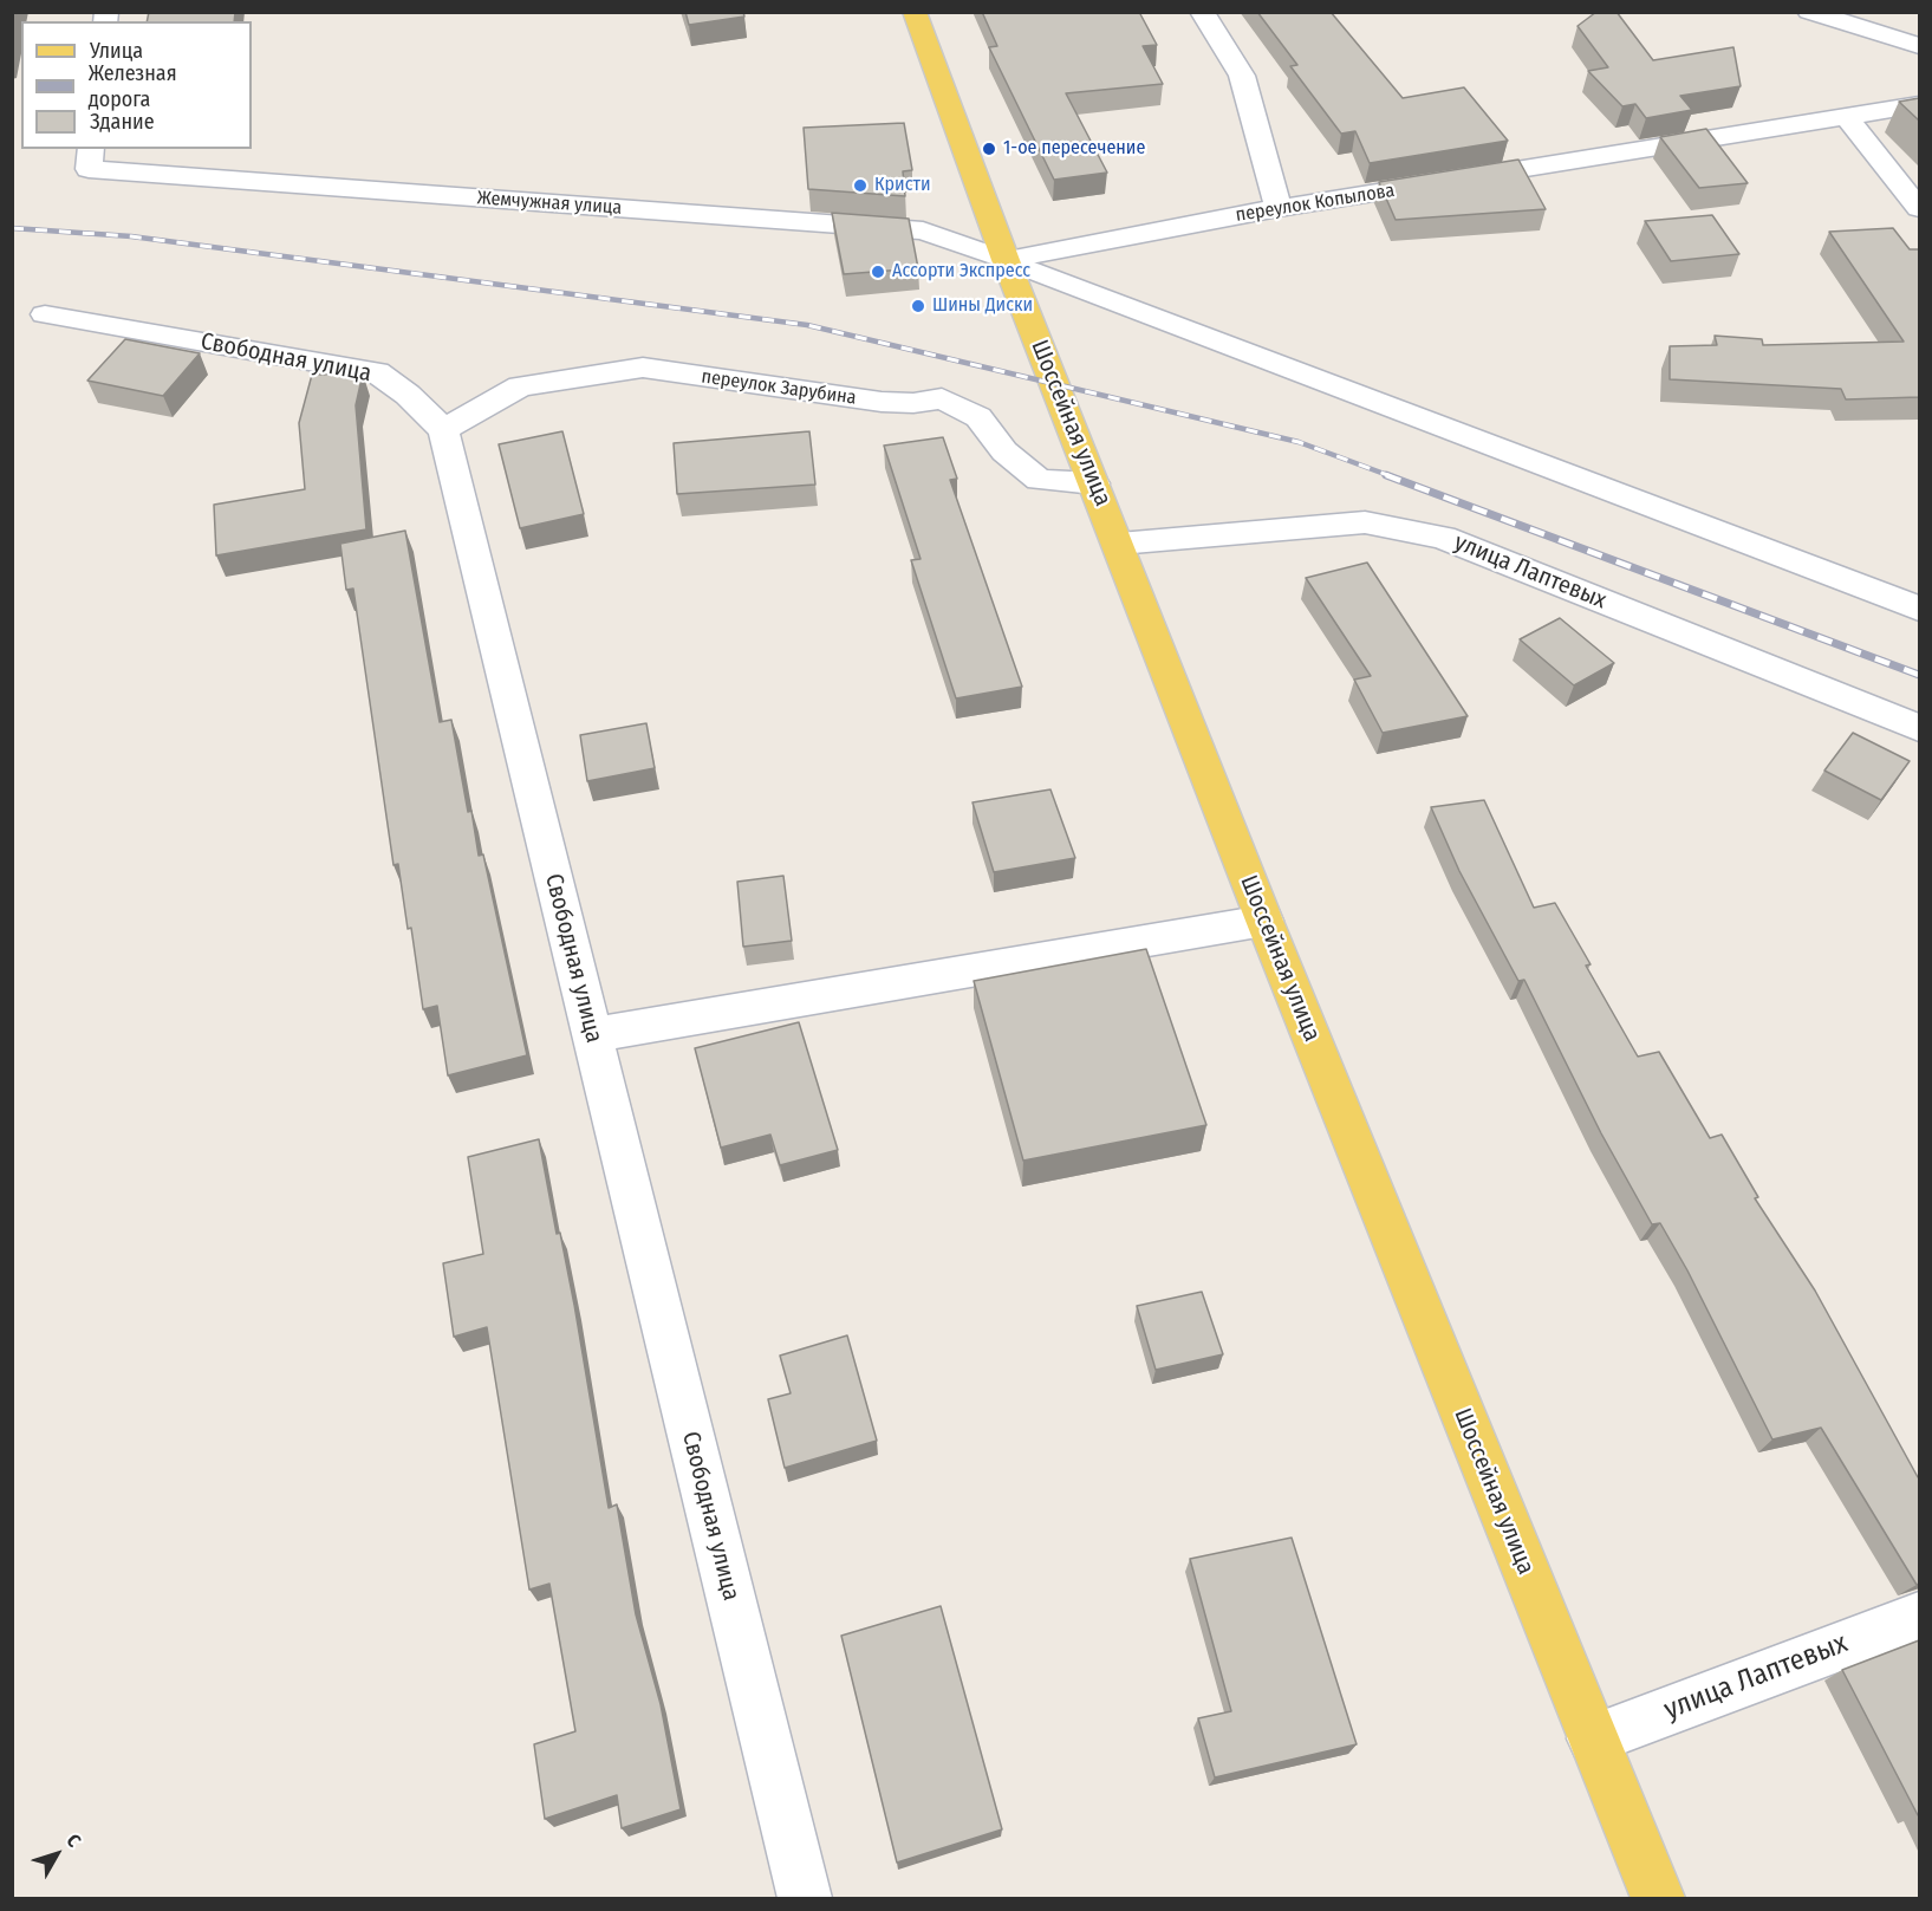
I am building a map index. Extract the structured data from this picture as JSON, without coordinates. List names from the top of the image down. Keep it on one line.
{"streets":{"main road":["Шоссейная улица"],"street":["Жемчужная улица","переулок Копылова","Свободная улица","переулок Зарубина","улица Лаптевых"]},"crossings":[["Жемчужная улица","переулок Копылова"],["Жемчужная улица","Шоссейная улица"],["переулок Копылова","Шоссейная улица"],["Свободная улица","переулок Зарубина"],["переулок Зарубина","Шоссейная улица"],["Шоссейная улица","улица Лаптевых"]],"places":["1-ое пересечение","Кристи","Ассорти Экспресс","Шины Диски"],"legend":["Улица","Железная дорога","Здание"],"north":"top right"}
